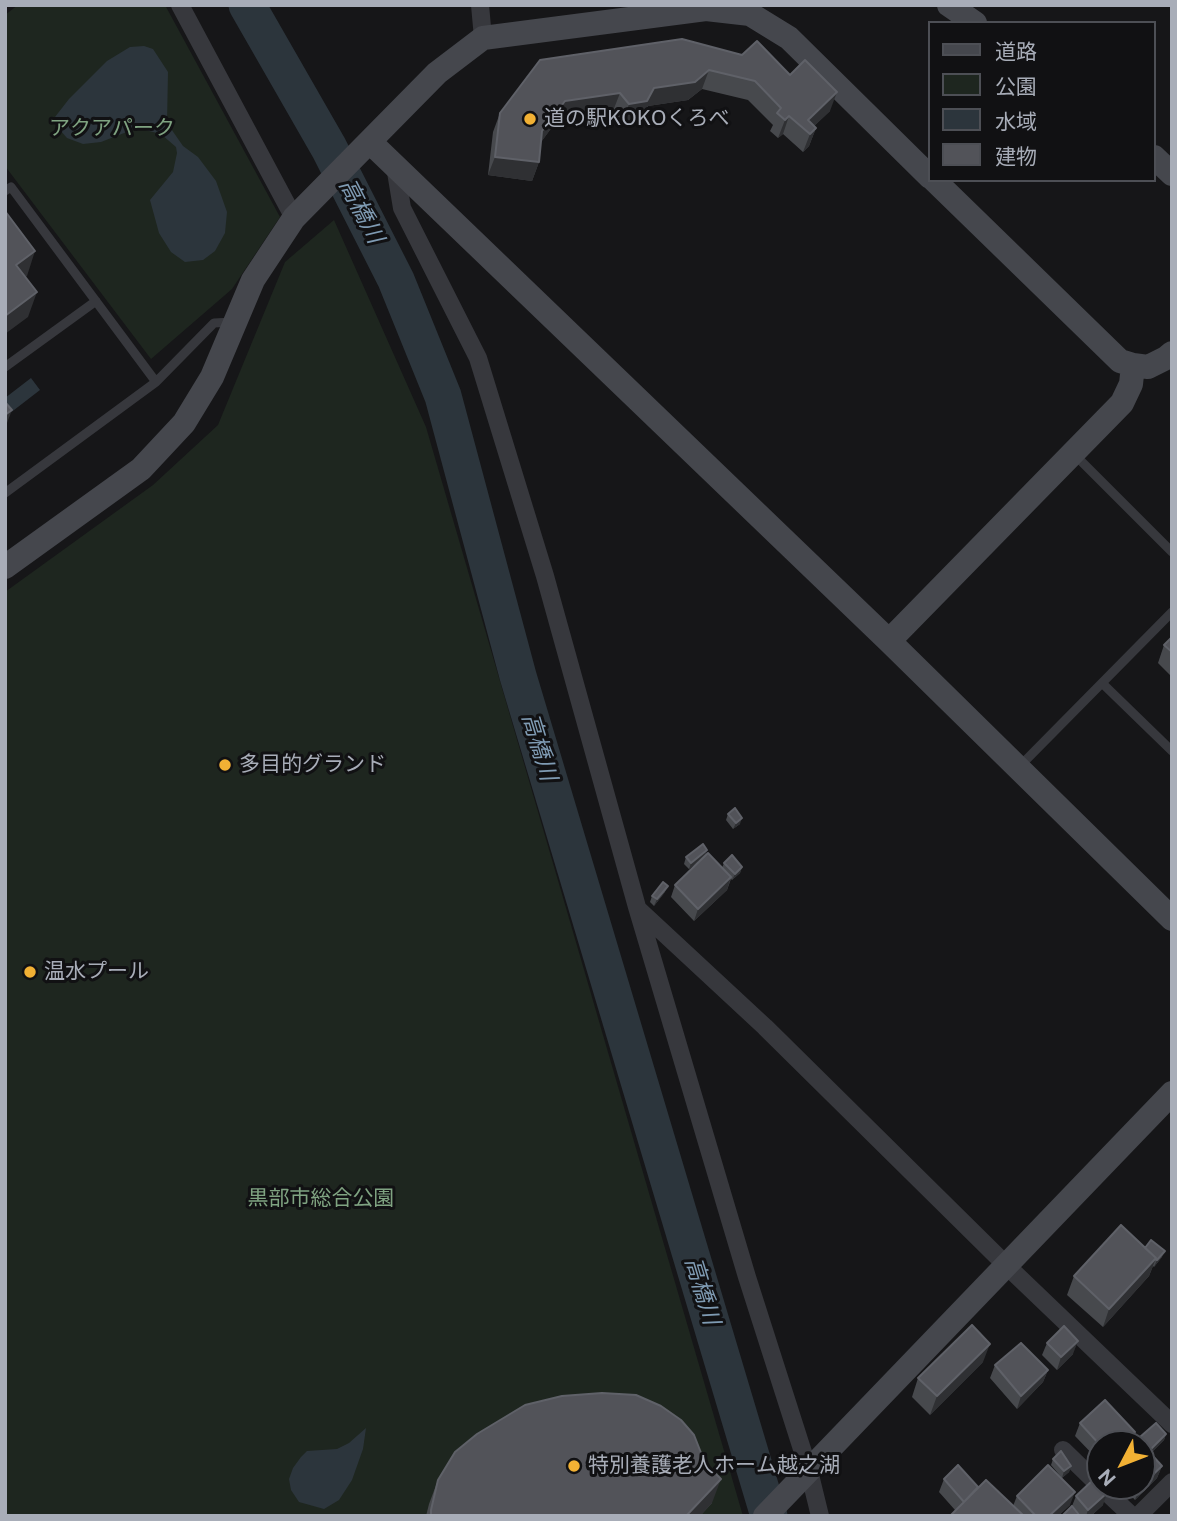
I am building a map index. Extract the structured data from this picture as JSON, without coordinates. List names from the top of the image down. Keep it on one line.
{"water":["高橋川"],"parks":["アクアパーク","黒部市総合公園"],"places":["道の駅KOKOくろべ","多目的グランド","温水プール","特別養護老人ホーム越之湖"],"legend":["道路","公園","水域","建物"],"north":"bottom left"}
